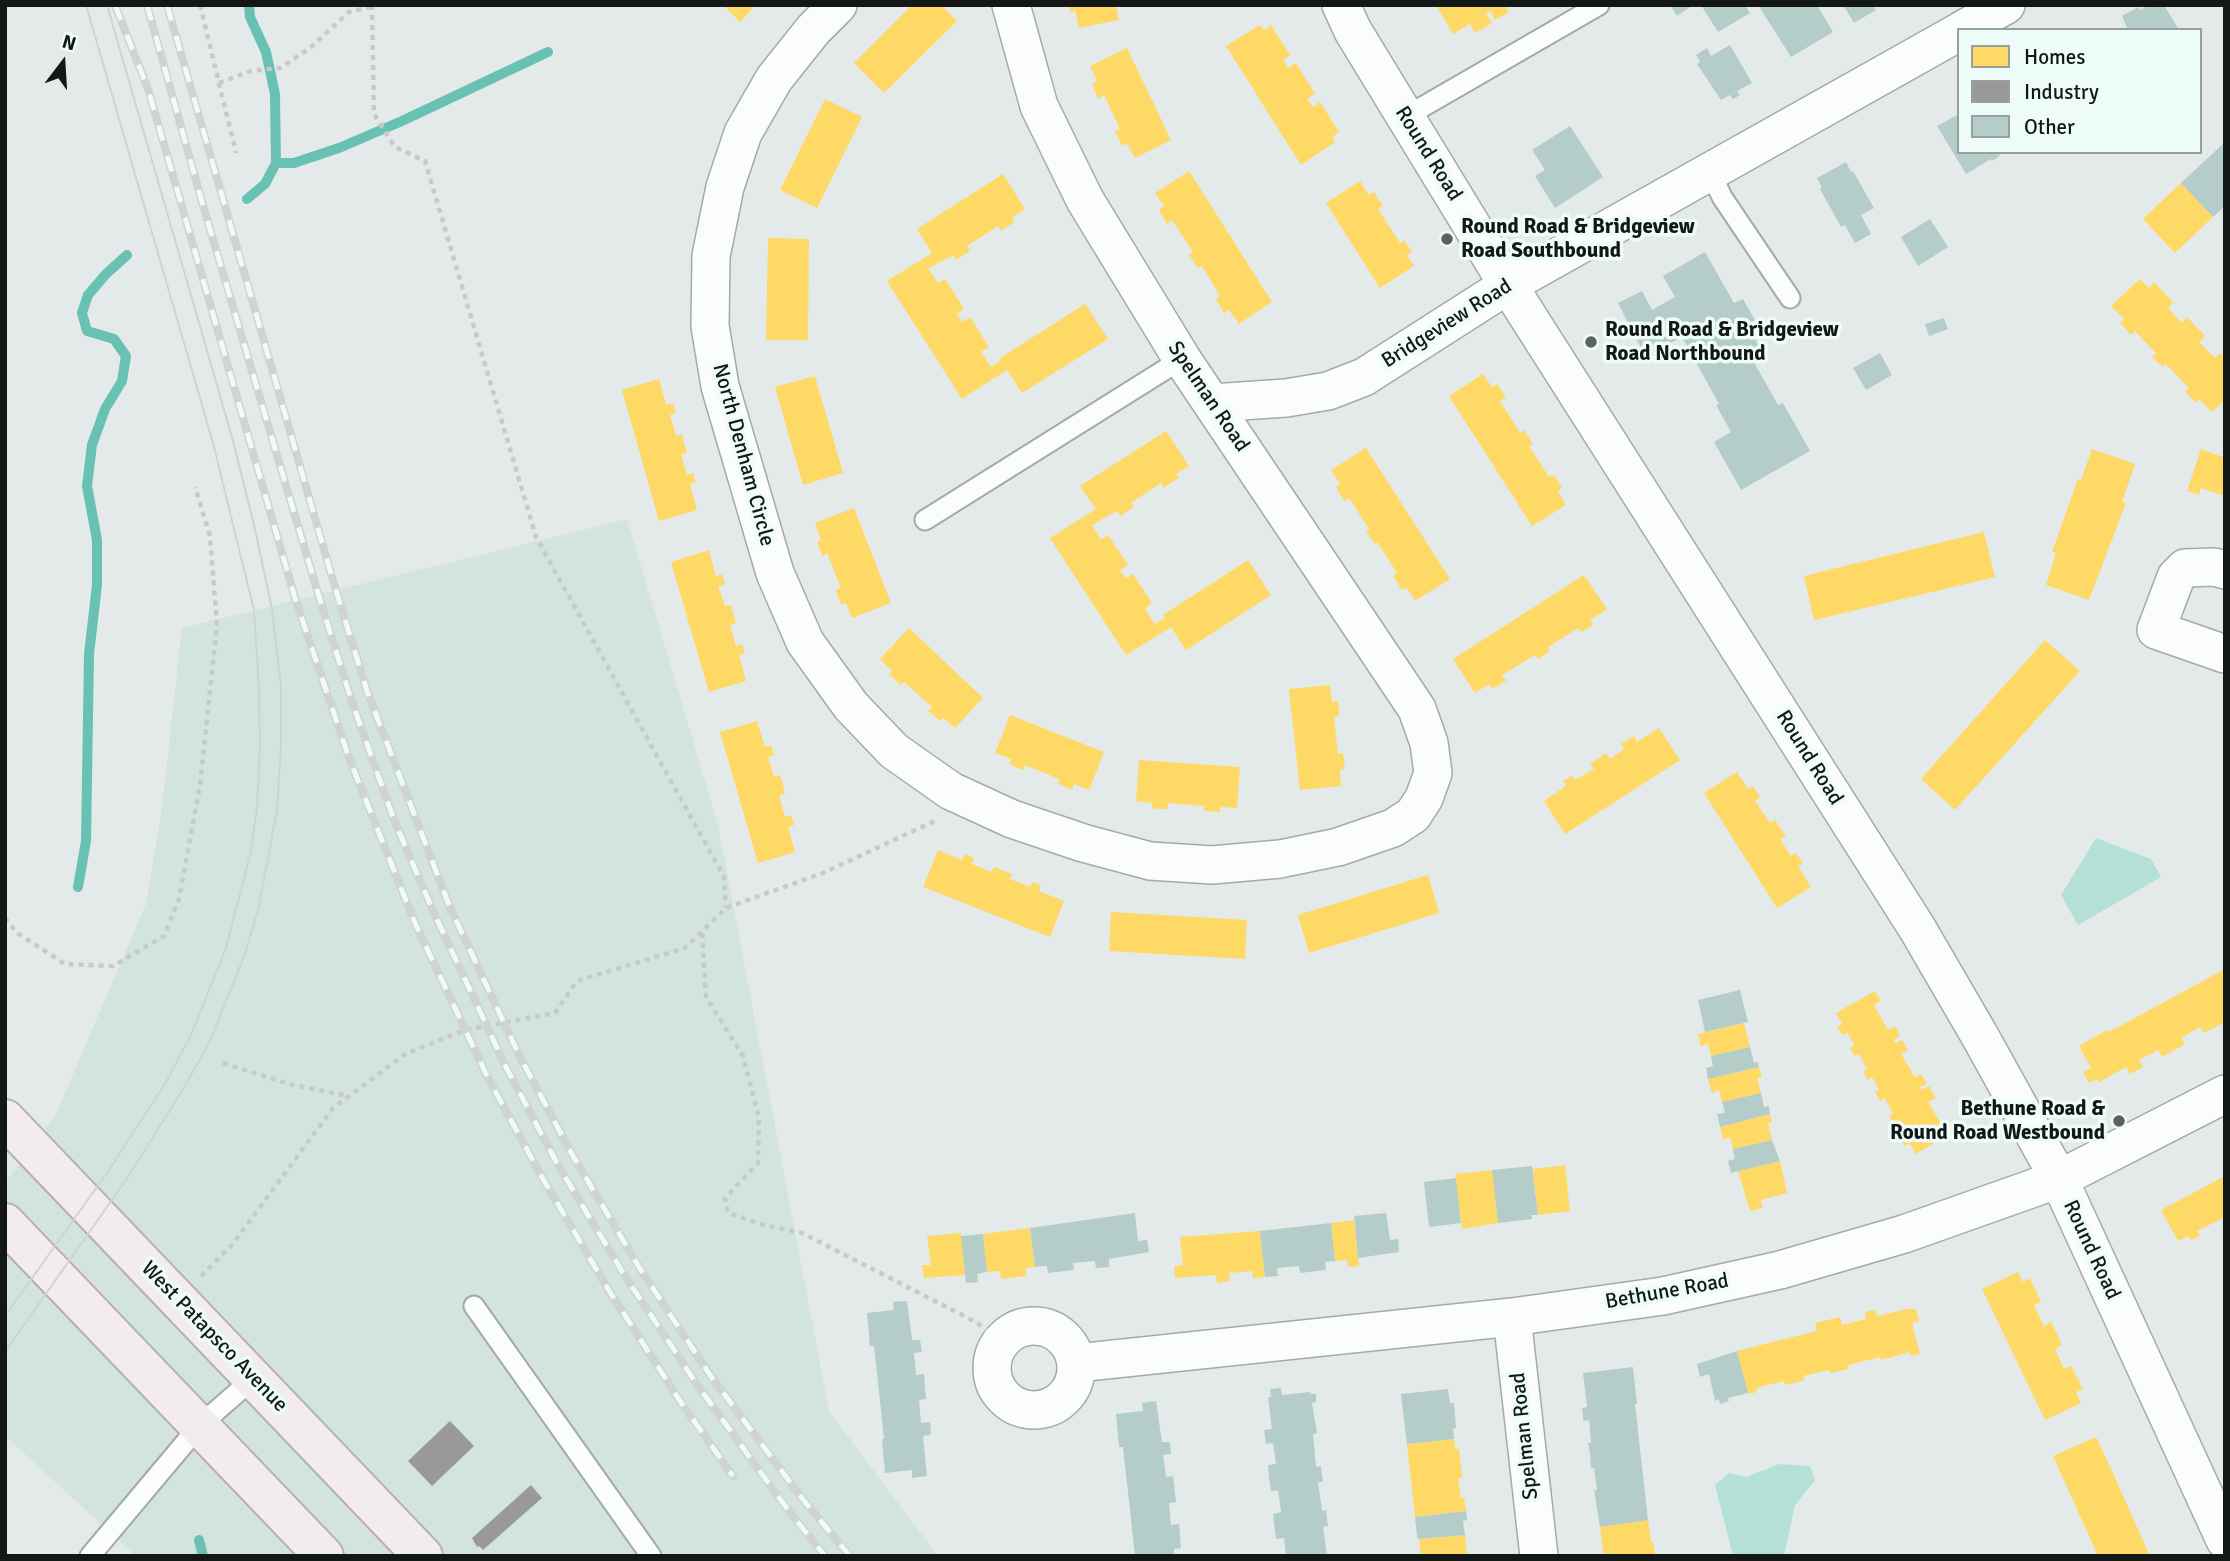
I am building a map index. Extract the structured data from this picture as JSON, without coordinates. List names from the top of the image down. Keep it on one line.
{"streets":{"main road":["West Patapsco Avenue"],"street":["Round Road","Bridgeview Road","Spelman Road","North Denham Circle","Bethune Road"]},"crossings":[["Round Road","Bridgeview Road"],["Round Road","Bethune Road"],["Bridgeview Road","Spelman Road"],["Spelman Road","North Denham Circle"],["Spelman Road","Bethune Road"]],"places":["Round Road & Bridgeview Road Southbound","Round Road & Bridgeview Road Northbound","Bethune Road & Round Road Westbound"],"legend":["Homes","Industry","Other"],"north":"top"}
